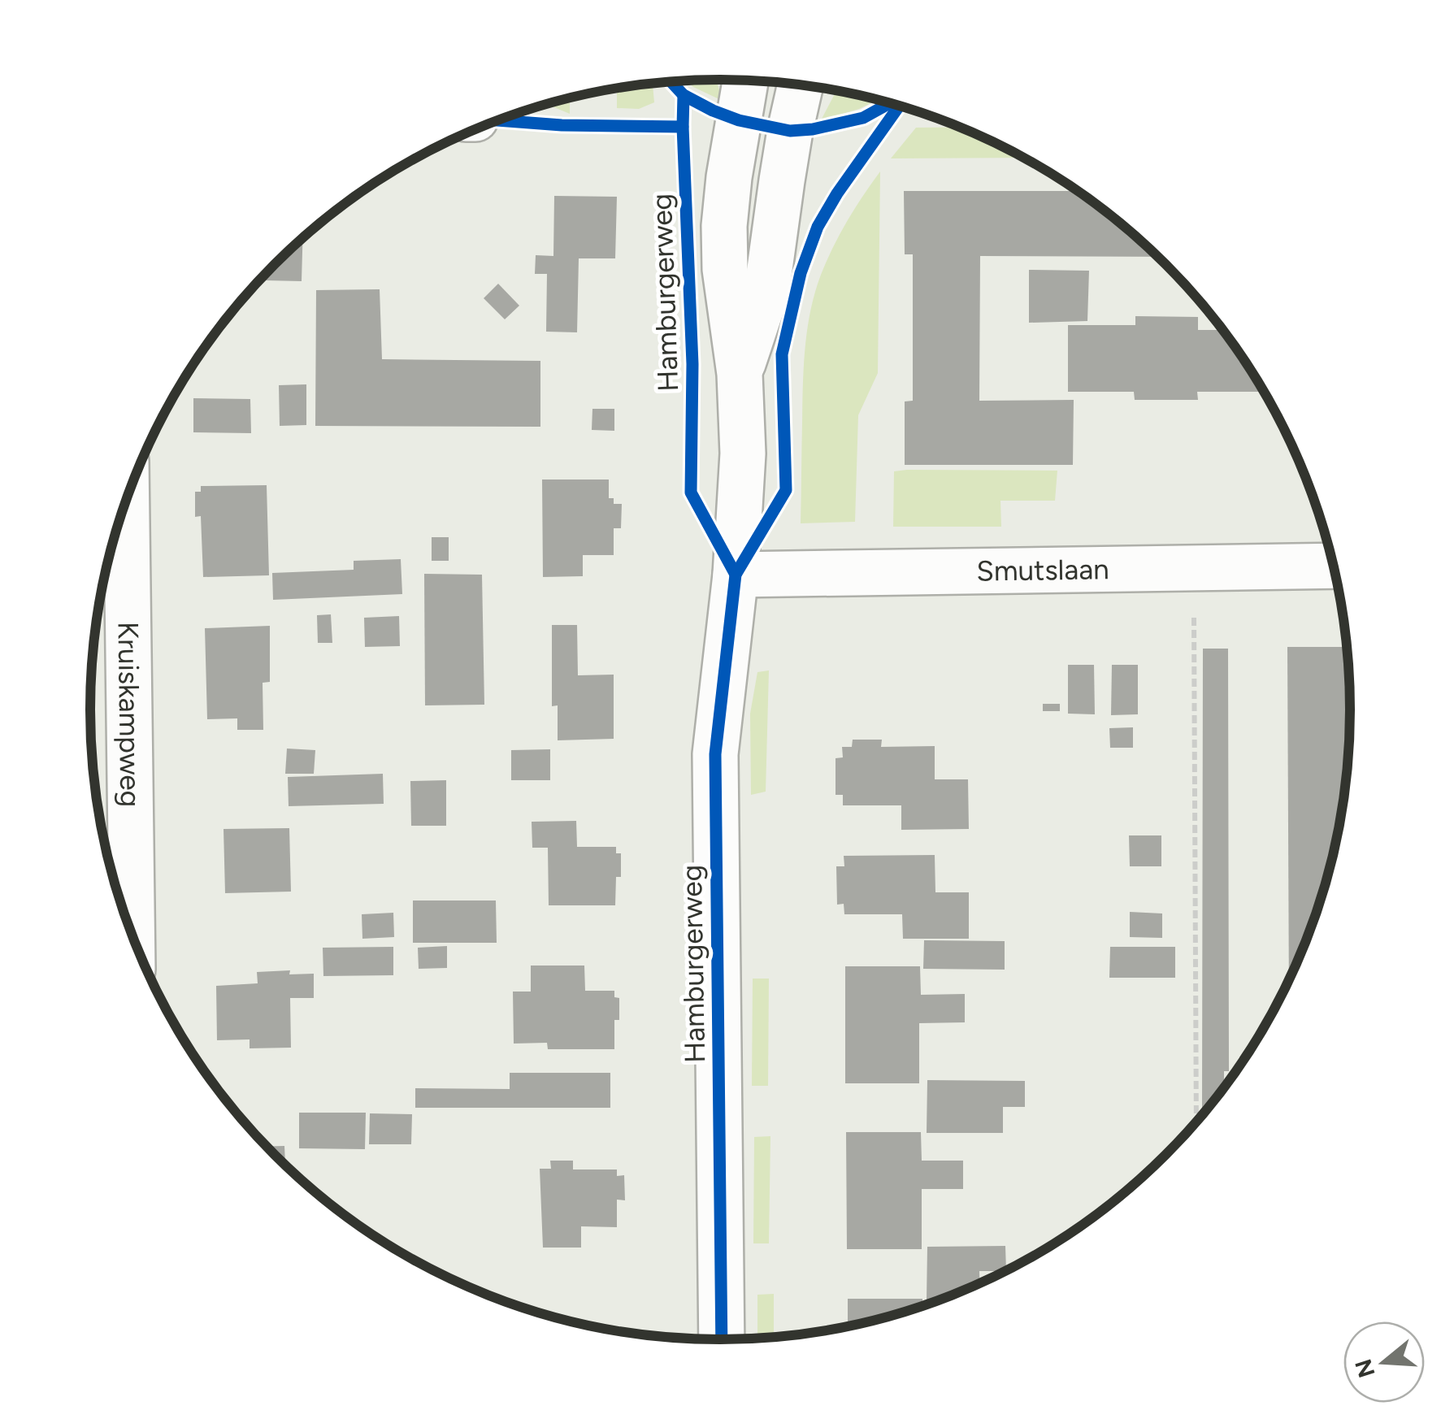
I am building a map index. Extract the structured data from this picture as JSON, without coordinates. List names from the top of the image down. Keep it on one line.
{"streets":{"street":["Hamburgerweg","Smutslaan","Kruiskampweg"]},"crossings":[["Hamburgerweg","Smutslaan"]],"north":"left"}
